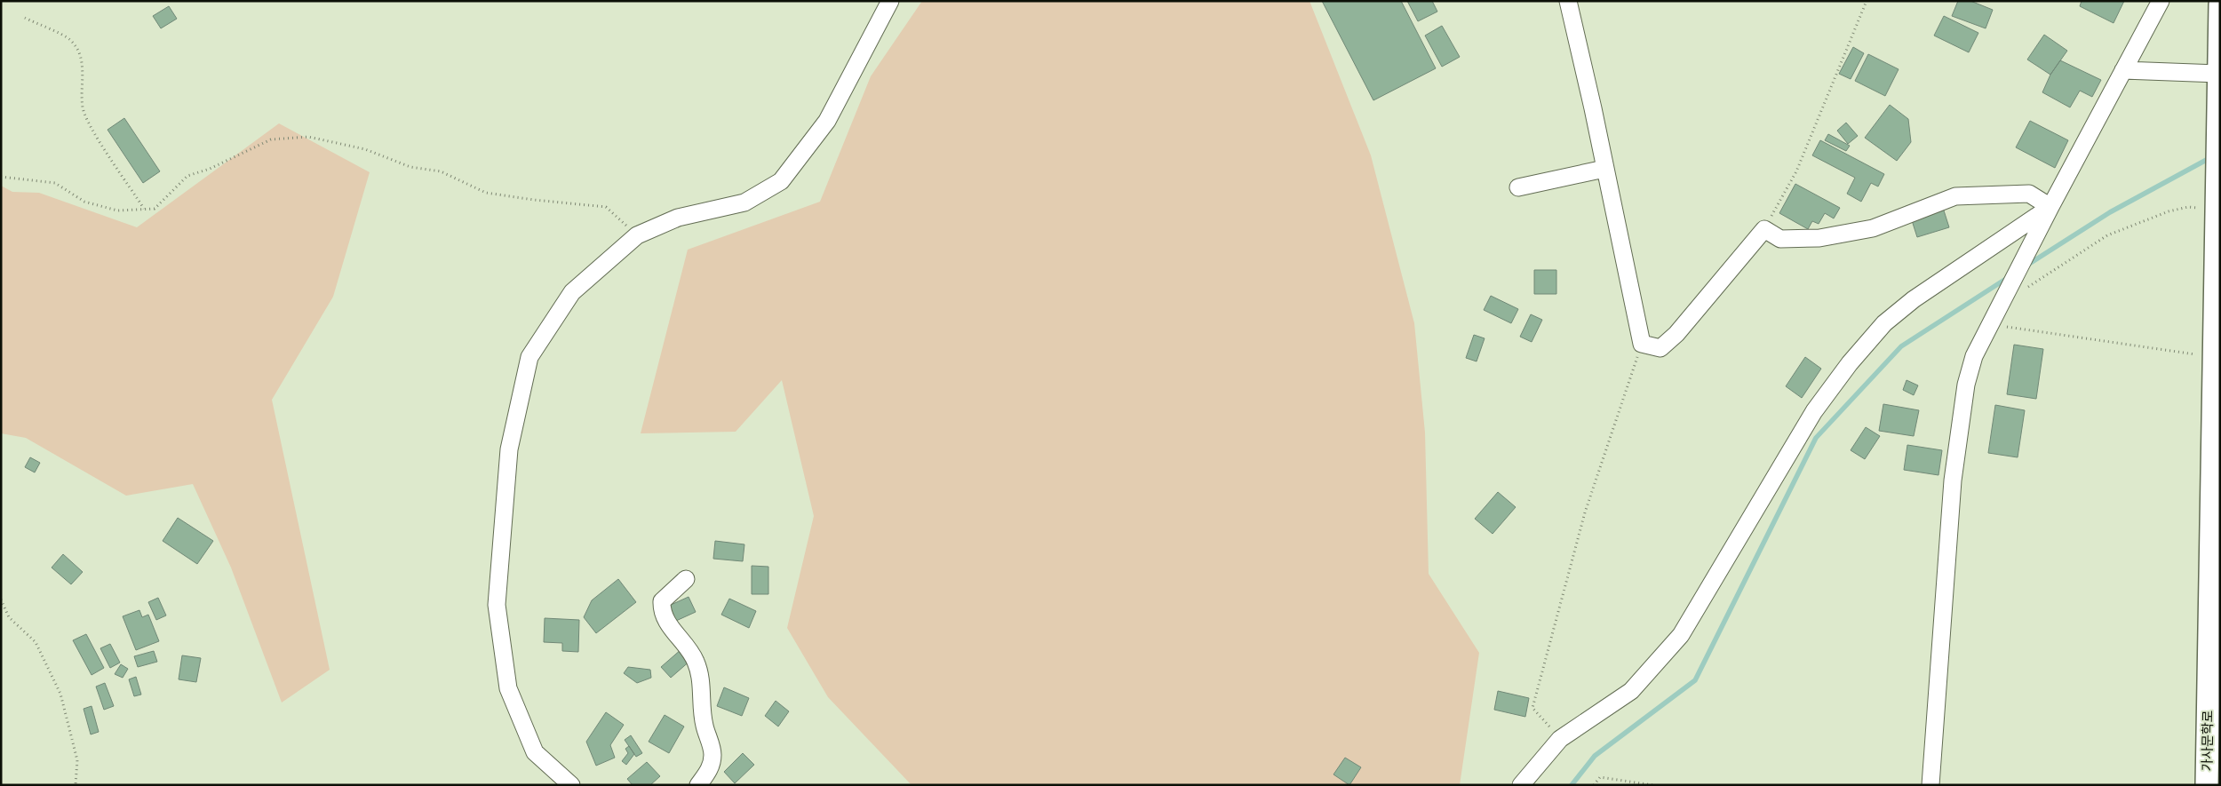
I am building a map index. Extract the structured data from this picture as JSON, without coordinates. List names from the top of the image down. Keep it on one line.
{"streets":{"main road":["가사문학로"]}}
